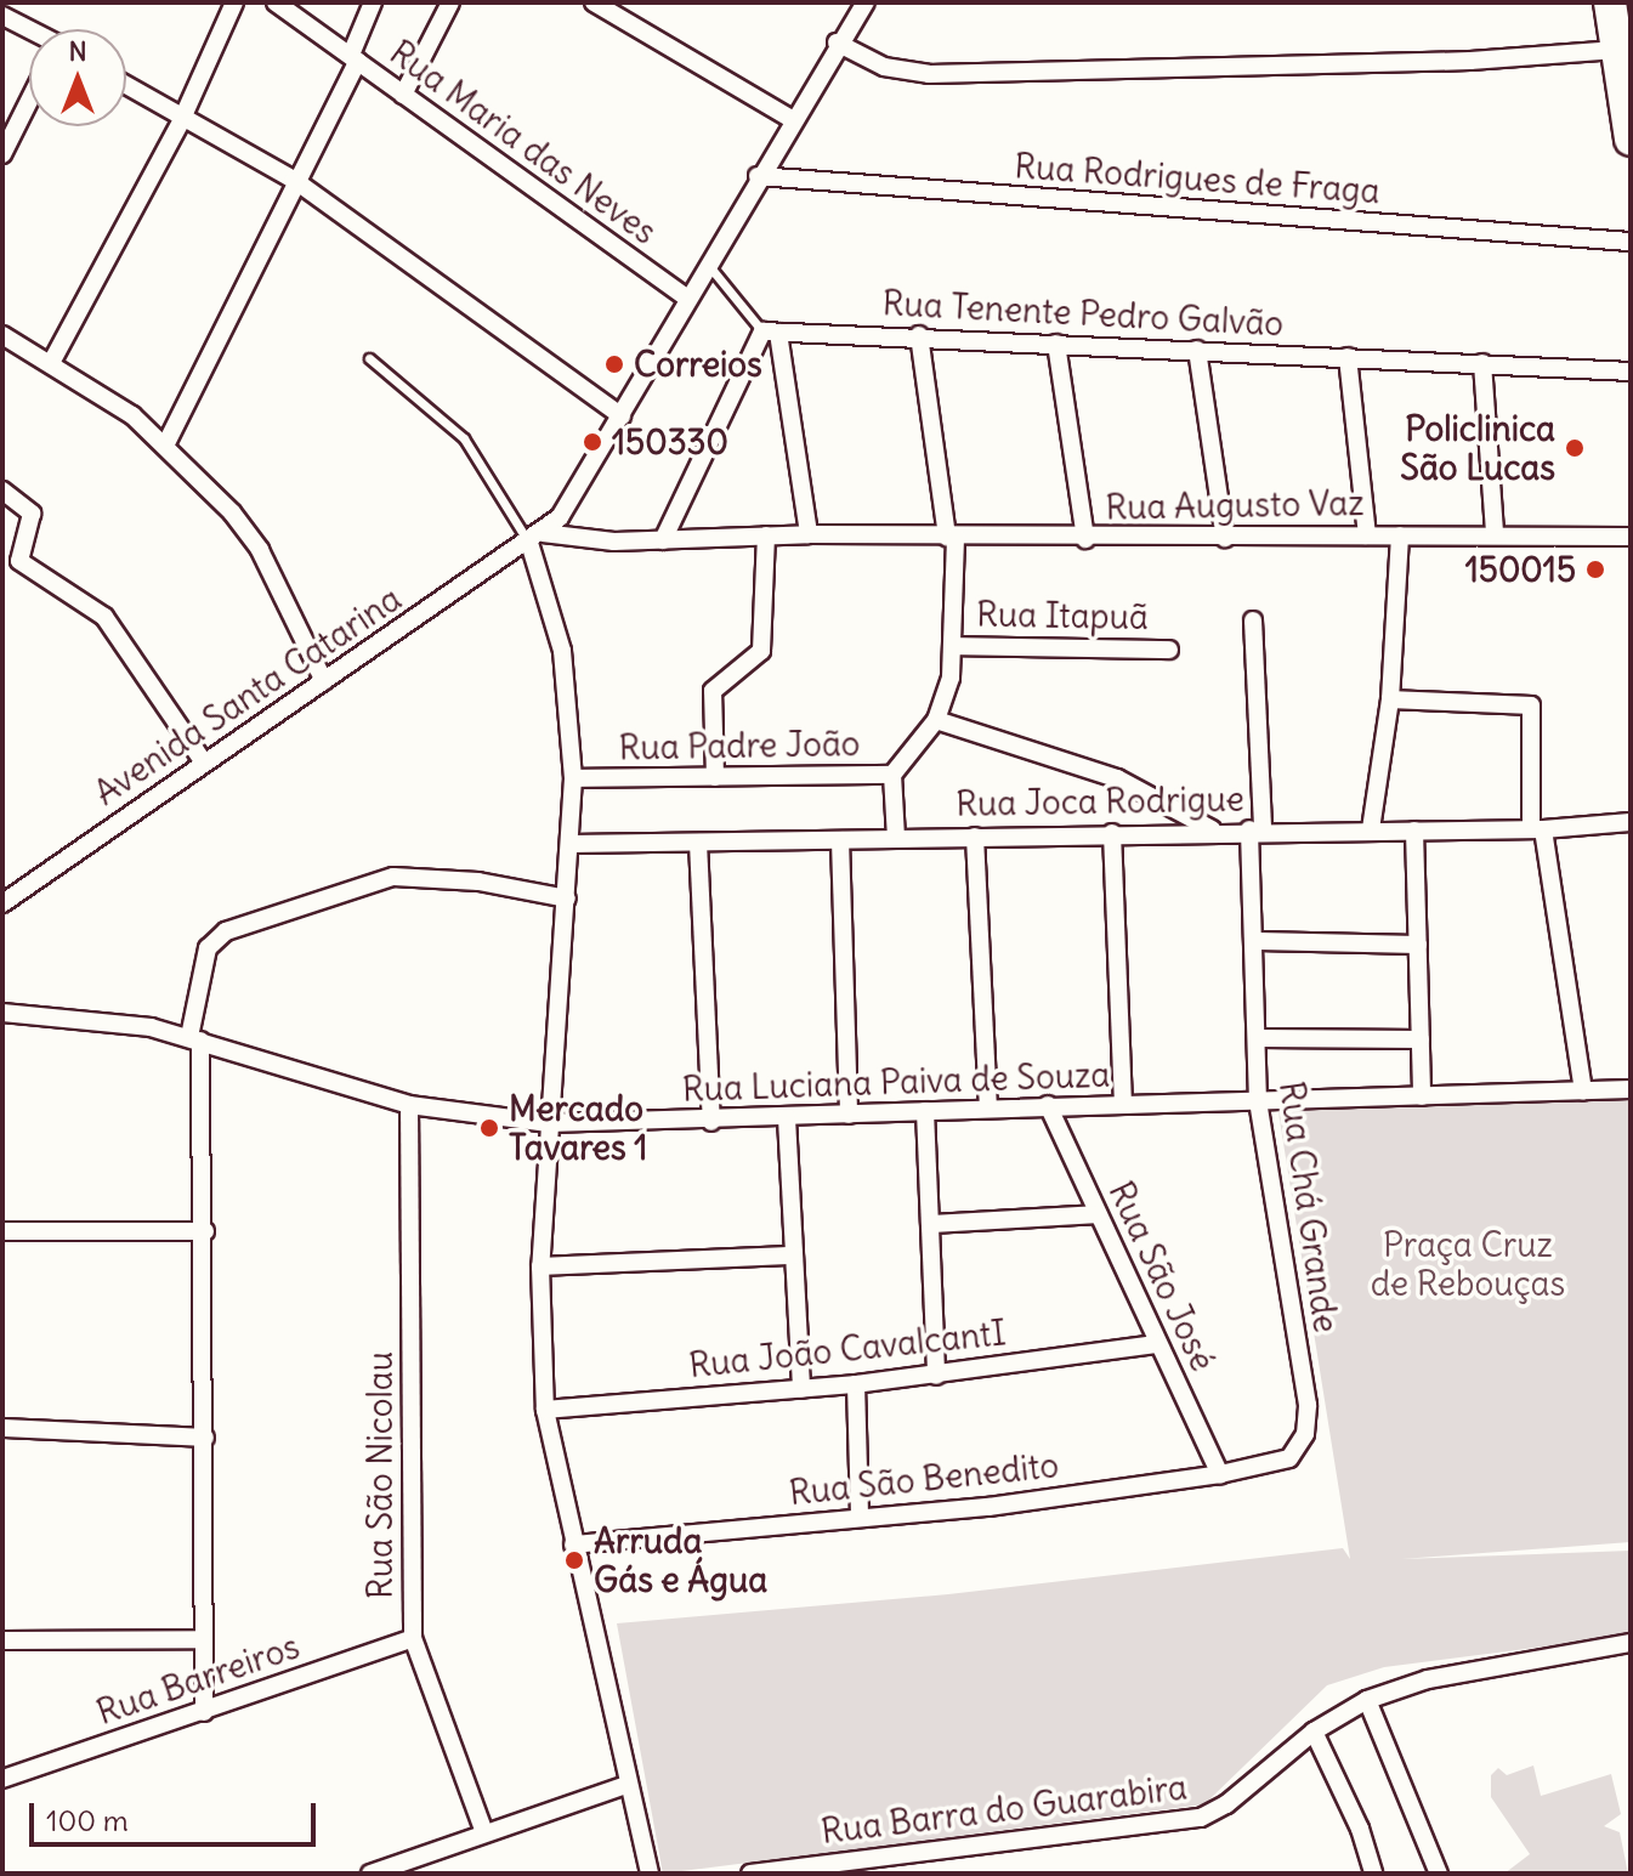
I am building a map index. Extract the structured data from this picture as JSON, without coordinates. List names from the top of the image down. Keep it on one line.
{"streets":{"street":["Rua Maria das Neves","Rua Rodrigues de Fraga","Rua Tenente Pedro Galvão","Rua Augusto Vaz","Rua Itapuã","Avenida Santa Catarina","Rua Padre João","Rua Joca Rodrigue","Rua Luciana Paiva de Souza","Rua Chá Grande","Rua São José","Rua João CavalcantI","Rua São Nicolau","Rua São Benedito","Rua Barreiros","Rua Barra do Guarabira"]},"crossings":[["Rua Maria das Neves","Avenida Santa Catarina"],["Rua Rodrigues de Fraga","Avenida Santa Catarina"],["Rua Augusto Vaz","Avenida Santa Catarina"],["Rua Joca Rodrigue","Rua Chá Grande"],["Rua Luciana Paiva de Souza","Rua Chá Grande"],["Rua Luciana Paiva de Souza","Rua São José"],["Rua Luciana Paiva de Souza","Rua São Nicolau"],["Rua Chá Grande","Rua São Benedito"],["Rua São José","Rua João CavalcantI"],["Rua São José","Rua São Benedito"],["Rua São Nicolau","Rua Barreiros"]],"parks":["Praça Cruz de Rebouças"],"places":["Correios","150330","Policlinica São Lucas","150015","Mercado Tavares 1","Arruda Gás e Água"],"scale_bar":"100 m","north":"top"}
